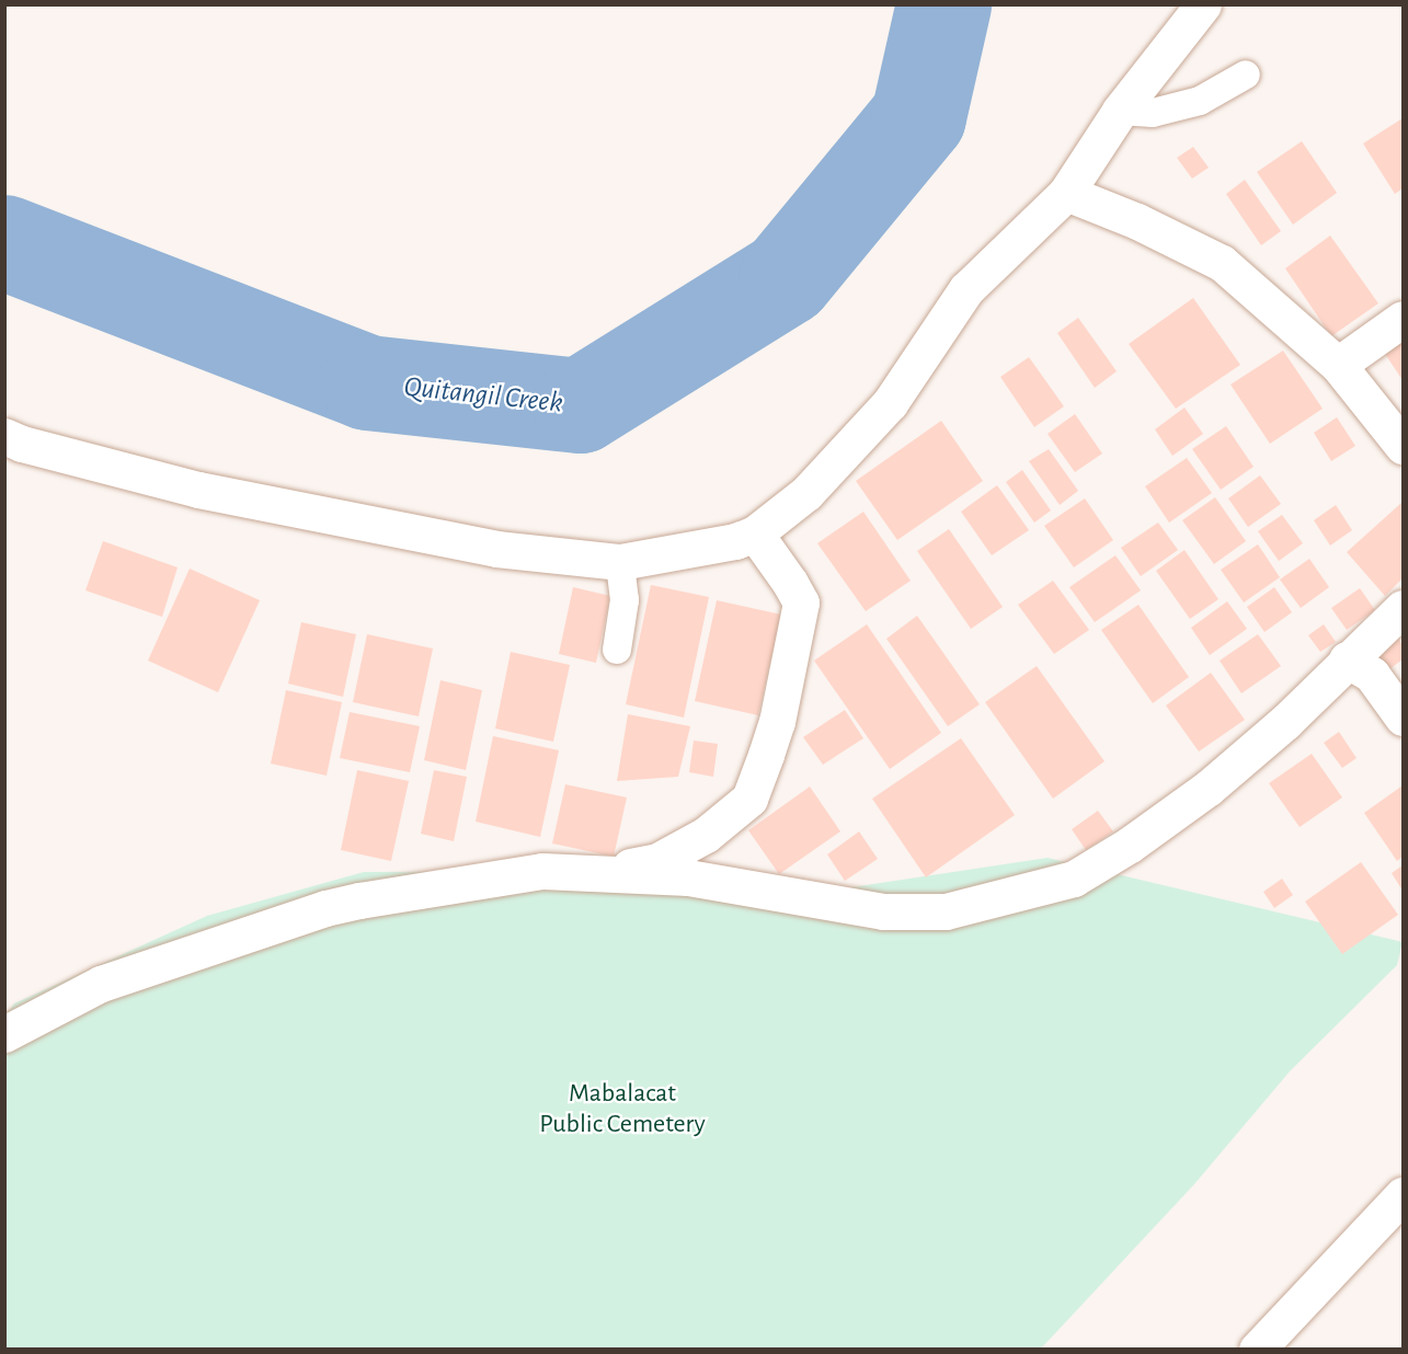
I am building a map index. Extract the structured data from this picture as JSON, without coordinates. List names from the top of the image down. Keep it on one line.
{"water":["Quitangil Creek"],"parks":["Mabalacat Public Cemetery"]}
